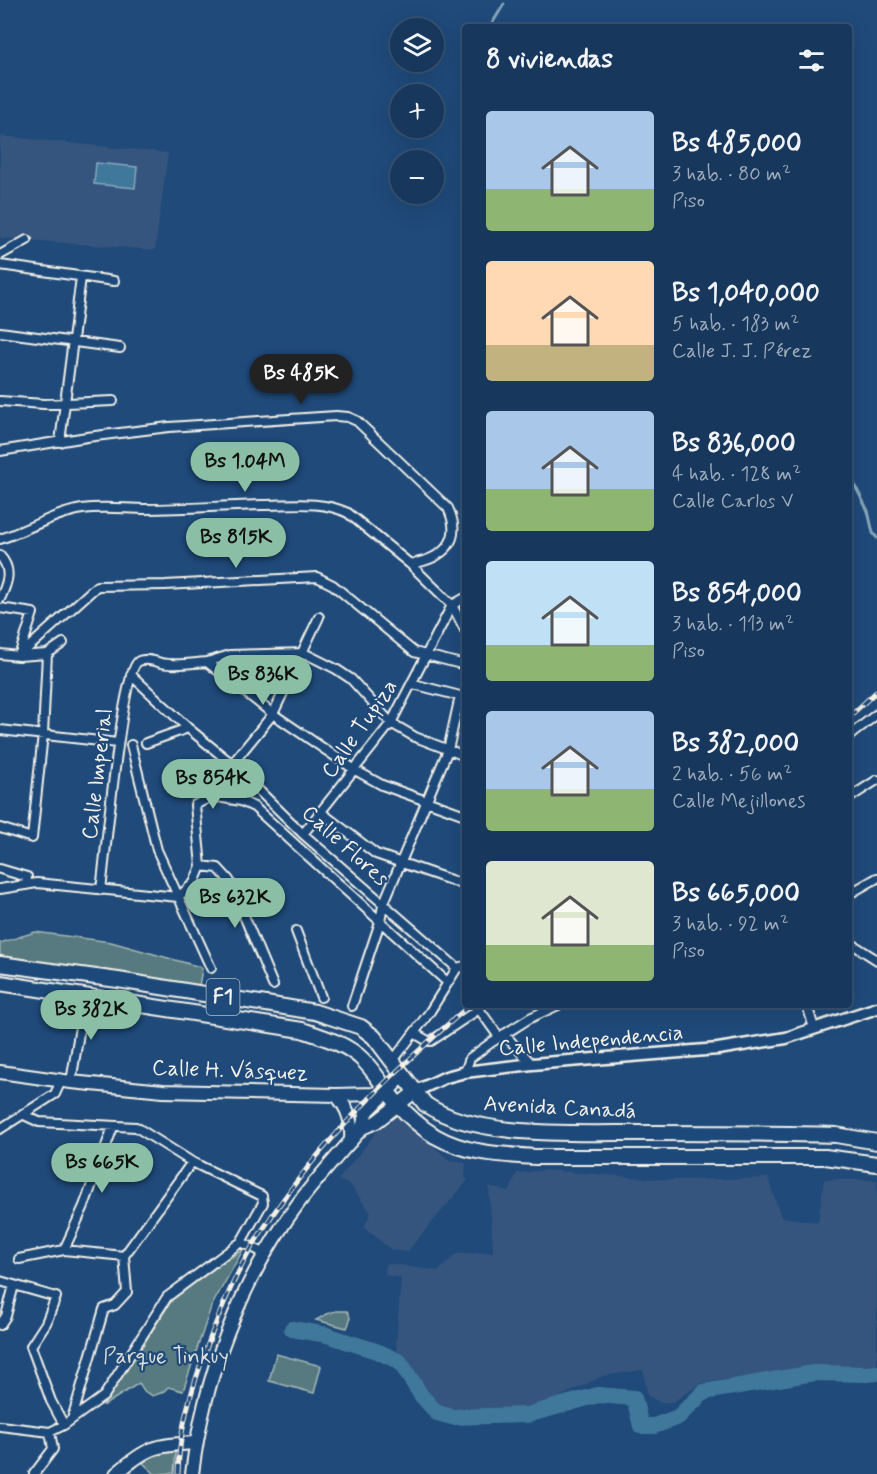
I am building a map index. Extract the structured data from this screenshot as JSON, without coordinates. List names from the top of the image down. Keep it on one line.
{"streets":{"highway":["F1","Avenida Canadá"],"main road":["Calle H. Vásquez"],"street":["Calle Tupiza","Calle Imperial","Calle Flores","Calle Independencia"]},"crossings":[["Calle Tupiza","Calle Flores"],["Calle Imperial","Calle Flores"],["Calle Independencia","Avenida Canadá"],["Calle H. Vásquez","Avenida Canadá"]],"parks":["Parque Tinkuy"],"page":{"map_buttons":["+","−"],"heading":"8 viviendas","list":[{"name":"Bs 485,000","note":"3 hab. · 80 m² · Piso"},{"name":"Bs 1,040,000","note":"5 hab. · 183 m² · Calle J. J. Pérez"},{"name":"Bs 836,000","note":"4 hab. · 128 m² · Calle Carlos V"},{"name":"Bs 854,000","note":"3 hab. · 113 m² · Piso"},{"name":"Bs 382,000","note":"2 hab. · 56 m² · Calle Mejillones"},{"name":"Bs 665,000","note":"3 hab. · 92 m² · Piso"}],"price":["Bs 485K","Bs 1.04M","Bs 815K","Bs 836K","Bs 854K","Bs 632K","Bs 382K","Bs 665K"]}}
